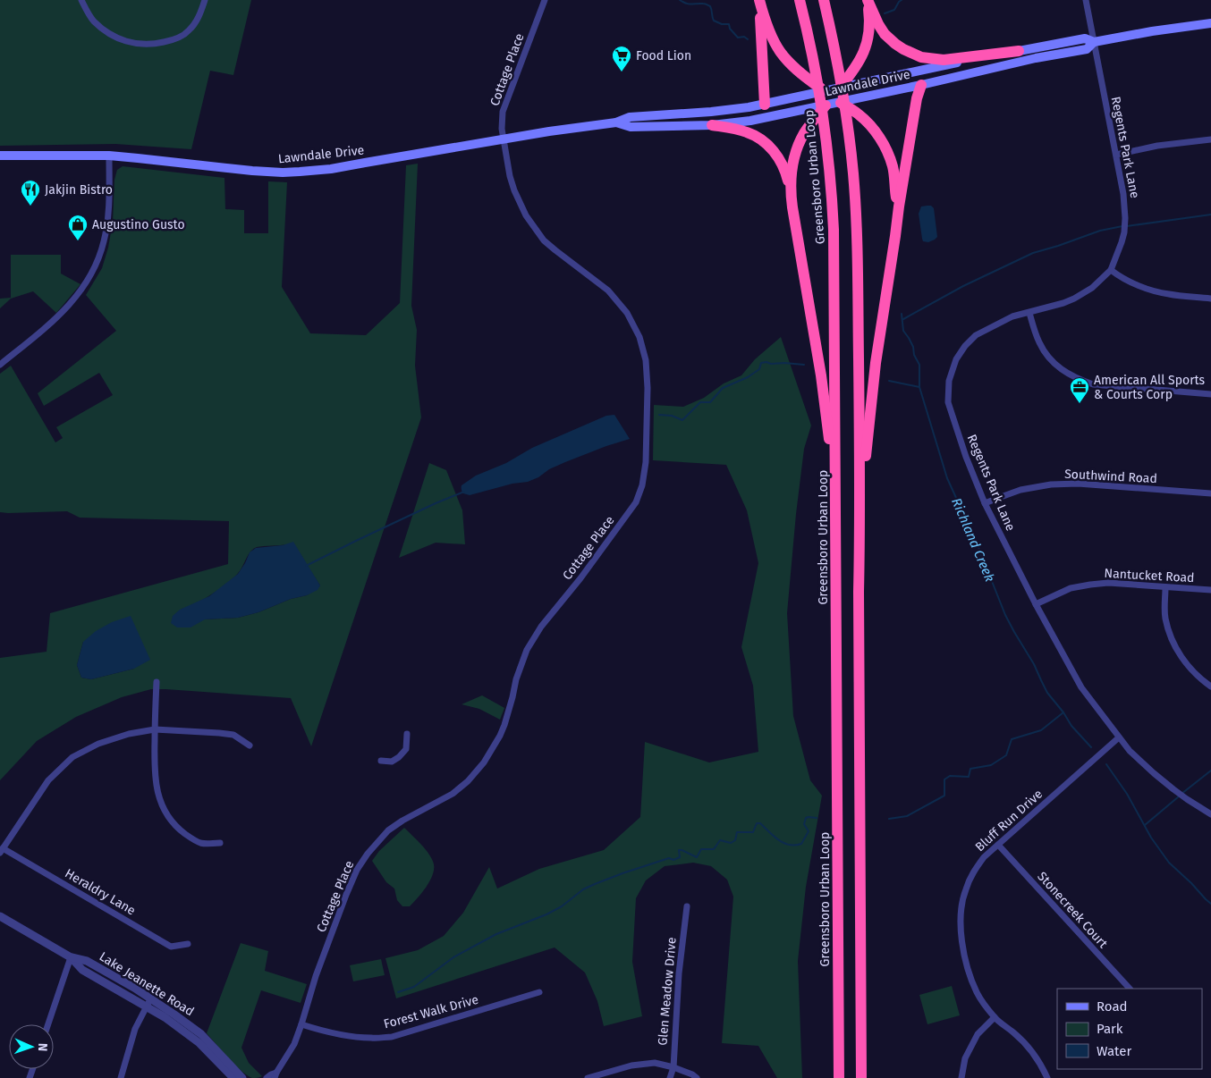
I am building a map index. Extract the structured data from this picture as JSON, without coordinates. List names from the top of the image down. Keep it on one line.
{"streets":{"highway":["Greensboro Urban Loop"],"main road":["Lawndale Drive"],"street":["Cottage Place","Regents Park Lane","Southwind Road","Nantucket Road","Bluff Run Drive","Heraldry Lane","Stonecreek Court","Lake Jeanette Road","Glen Meadow Drive","Forest Walk Drive"]},"crossings":[["Cottage Place","Lawndale Drive"],["Cottage Place","Forest Walk Drive"],["Lawndale Drive","Regents Park Lane"],["Regents Park Lane","Southwind Road"],["Regents Park Lane","Nantucket Road"],["Regents Park Lane","Bluff Run Drive"],["Bluff Run Drive","Stonecreek Court"]],"water":["Richland Creek"],"places":{"supermarket":["Food Lion"],"restaurant":["Jakjin Bistro"],"shop":["Augustino Gusto"],"office":["American All Sports & Courts Corp"]},"legend":["Road","Park","Water"],"north":"right"}
